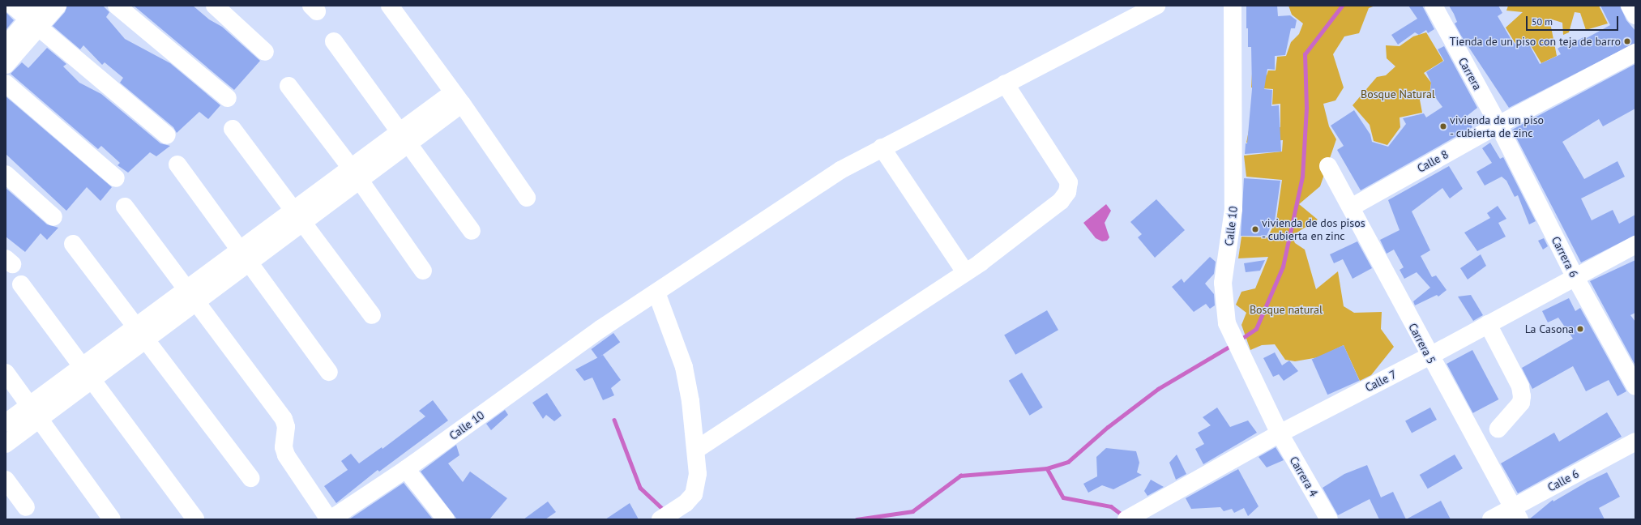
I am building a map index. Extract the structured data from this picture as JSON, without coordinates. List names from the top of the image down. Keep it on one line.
{"streets":{"street":["Carrera","Calle 8","Calle 10","Carrera 6","Carrera 5","Calle 7","Carrera 4","Calle 6"]},"crossings":[["Carrera","Calle 8"],["Carrera","Carrera 6"],["Calle 8","Carrera 6"],["Calle 8","Carrera 5"],["Calle 10","Calle 7"],["Calle 10","Carrera 4"],["Carrera 6","Calle 7"],["Carrera 5","Calle 7"],["Carrera 5","Calle 6"],["Calle 7","Carrera 4"]],"parks":["Bosque Natural","Bosque natural"],"places":["Tienda de un piso con teja de barro","vivienda de un piso - cubierta de zinc","vivienda de dos pisos - cubierta en zinc","La Casona"],"scale_bar":"50 m"}
